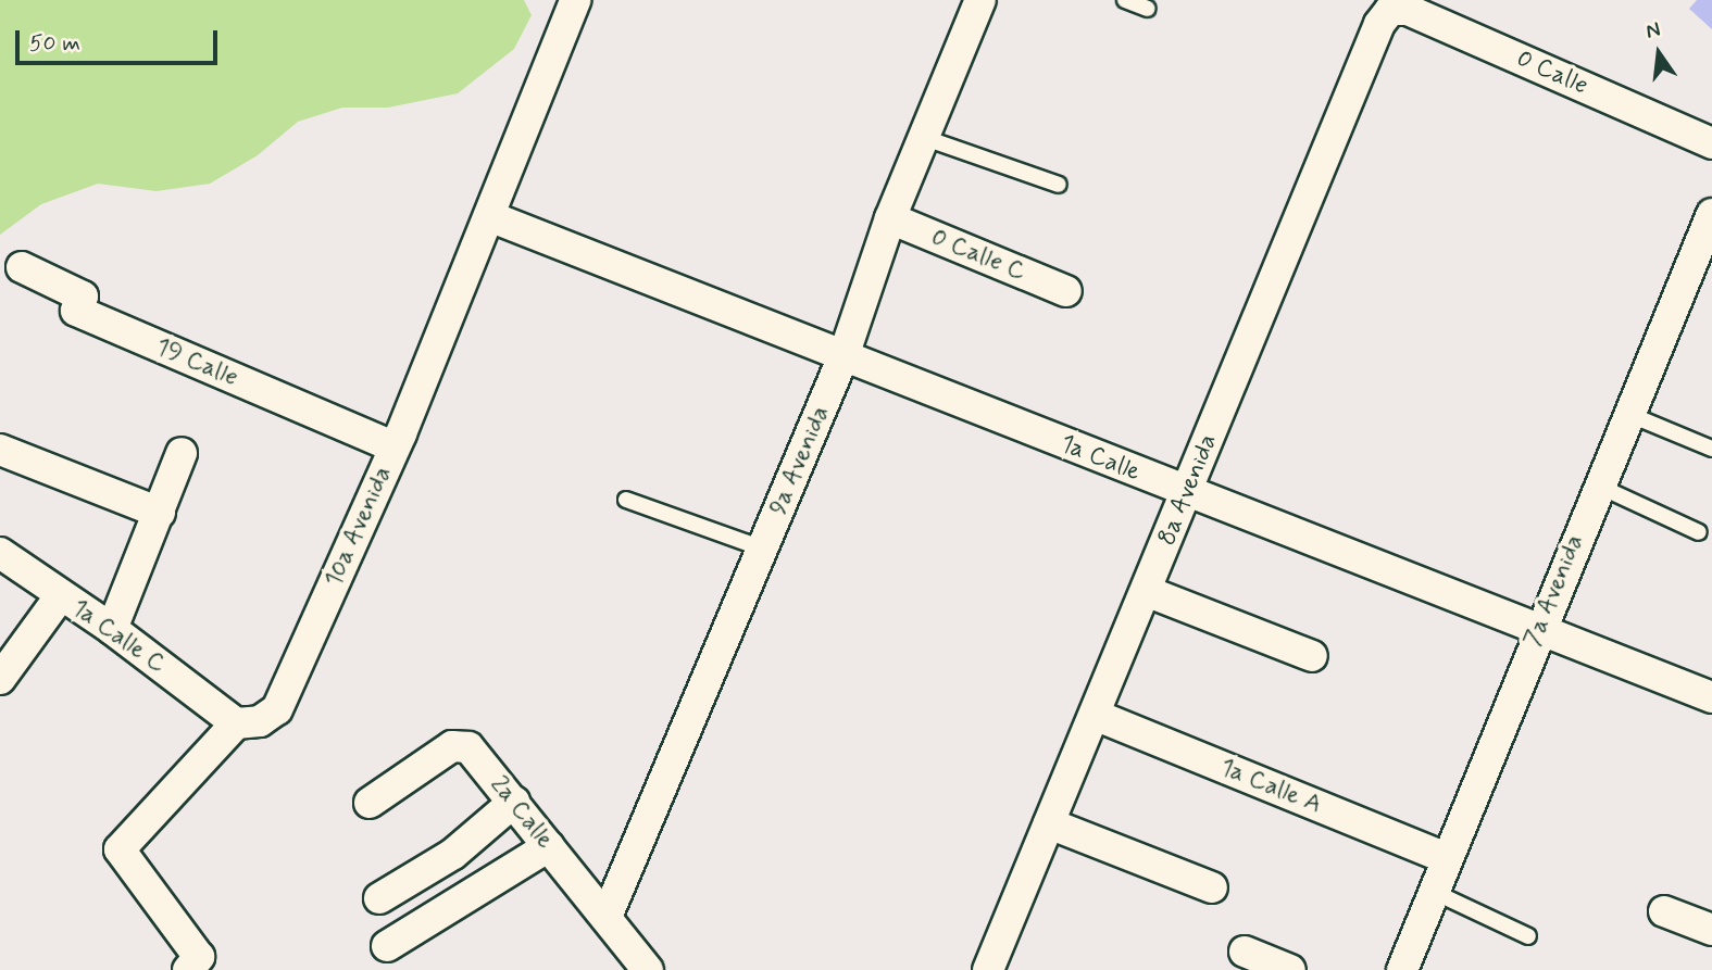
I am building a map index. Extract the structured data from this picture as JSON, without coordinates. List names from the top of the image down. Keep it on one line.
{"streets":{"street":["0 Calle","0 Calle C","19 Calle","1a Calle","9a Avenida","8a Avenida","10a Avenida","7a Avenida","1a Calle C","1a Calle A","2a Calle"]},"crossings":[["0 Calle","8a Avenida"],["0 Calle C","9a Avenida"],["19 Calle","10a Avenida"],["1a Calle","9a Avenida"],["1a Calle","8a Avenida"],["1a Calle","10a Avenida"],["1a Calle","7a Avenida"],["9a Avenida","2a Calle"],["8a Avenida","1a Calle A"],["10a Avenida","1a Calle C"],["7a Avenida","1a Calle A"]],"scale_bar":"50 m","north":"top"}
